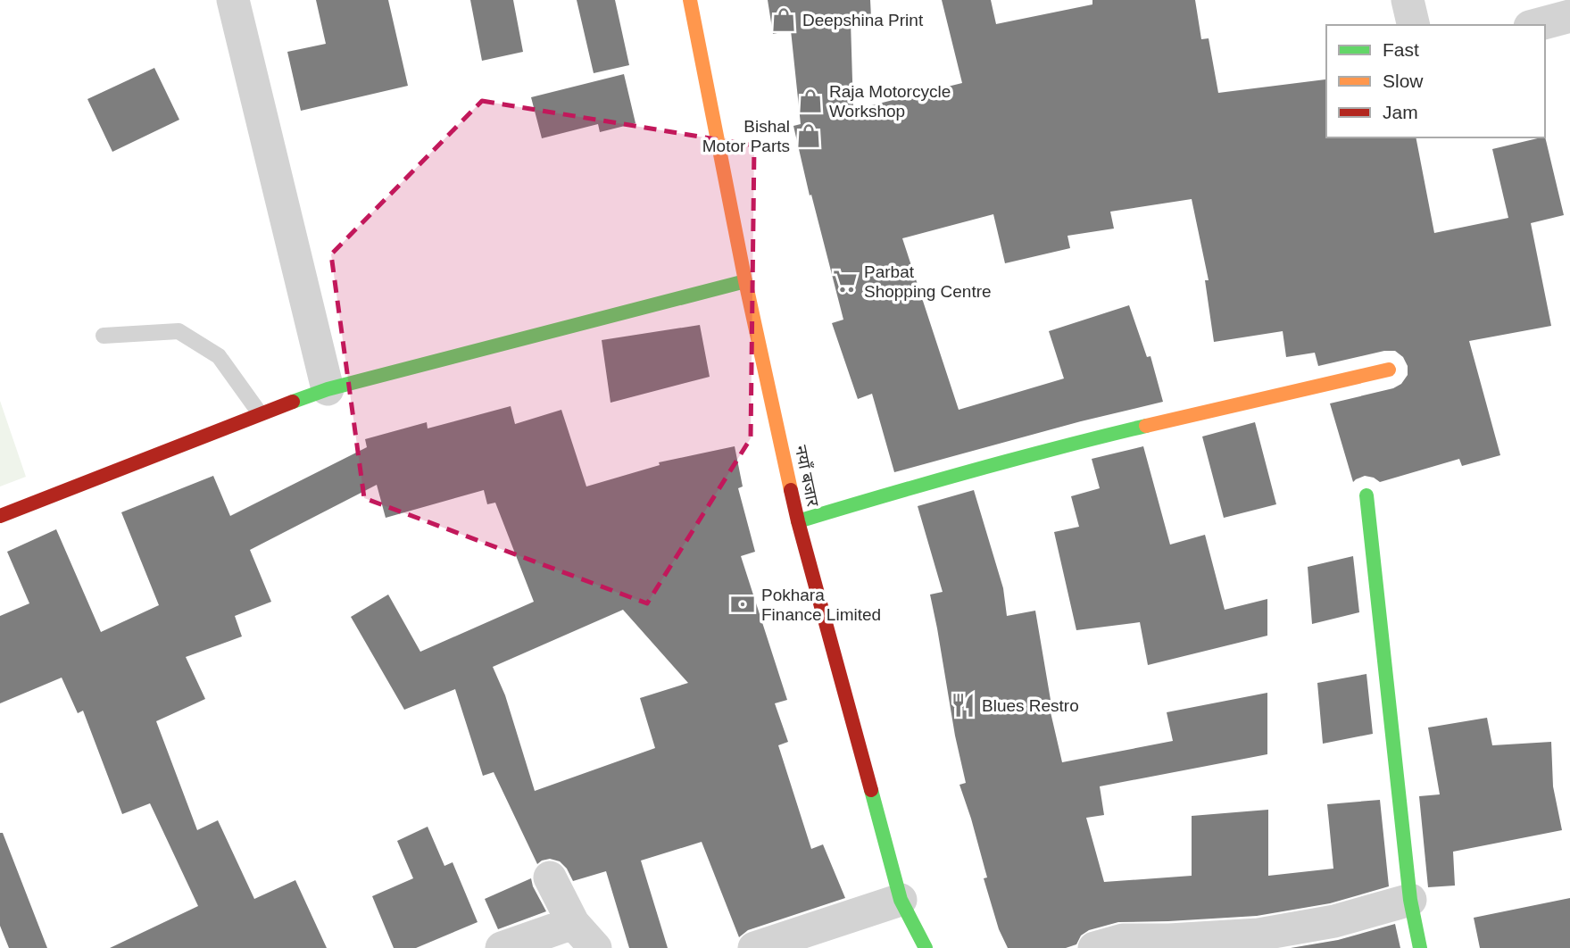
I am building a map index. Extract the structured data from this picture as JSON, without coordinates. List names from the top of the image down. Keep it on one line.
{"streets":{"street":["नयाँ बजार"]},"places":{"shop":["Deepshina Print","Raja Motorcycle Workshop","Bishal Motor Parts"],"supermarket":["Parbat Shopping Centre"],"bank":["Pokhara Finance Limited"],"restaurant":["Blues Restro"]},"legend":["Fast","Slow","Jam"]}
